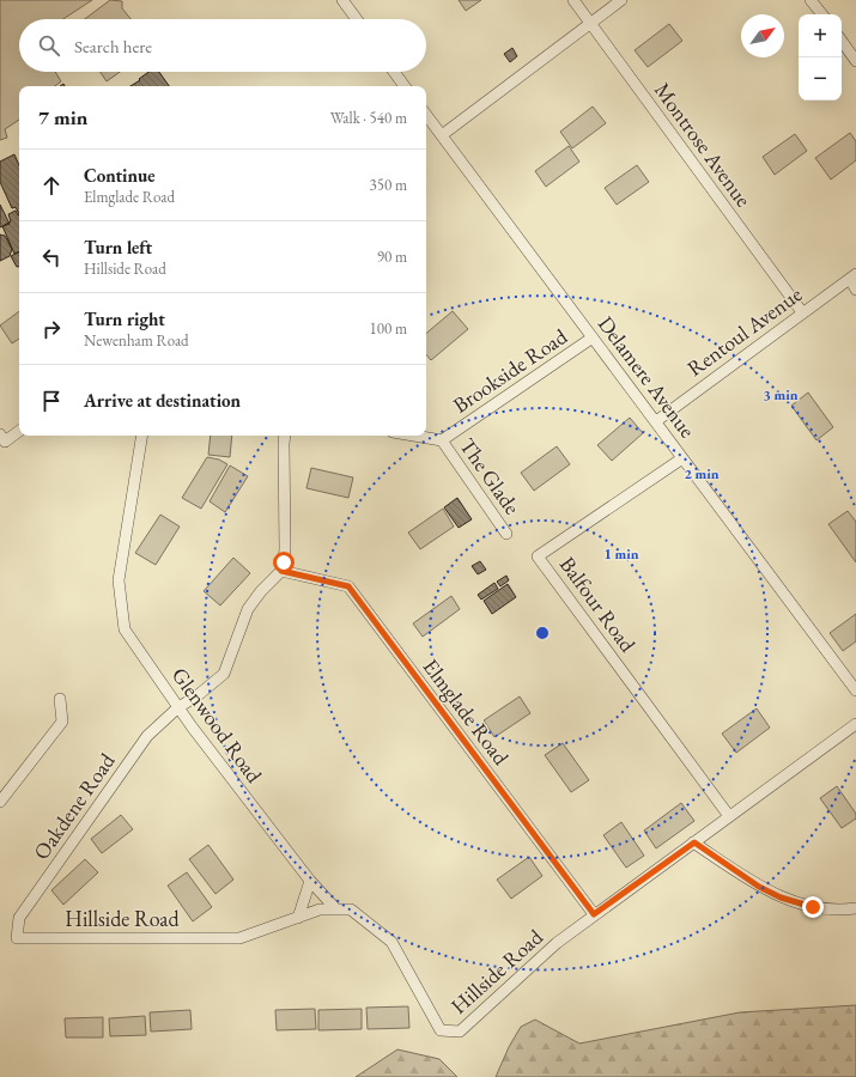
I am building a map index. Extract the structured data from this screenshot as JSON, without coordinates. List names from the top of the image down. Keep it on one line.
{"streets":{"street":["Montrose Avenue","Rentoul Avenue","Brookside Road","Delamere Avenue","The Glade","Balfour Road","Elmglade Road","Glenwood Road","Oakdene Road","Hillside Road"]},"crossings":[["Montrose Avenue","Rentoul Avenue"],["Rentoul Avenue","Delamere Avenue"],["Brookside Road","Delamere Avenue"],["Brookside Road","The Glade"],["Delamere Avenue","Balfour Road"],["Balfour Road","Hillside Road"],["Elmglade Road","Oakdene Road"],["Elmglade Road","Hillside Road"],["Glenwood Road","Oakdene Road"],["Glenwood Road","Hillside Road"],["Oakdene Road","Hillside Road"]],"north":"top right","page":{"map_buttons":["+","−"],"search":"Search here","heading":["7 min","Walk · 540 m"],"list":[["Continue","Elmglade Road","350 m"],["Turn left","Hillside Road","90 m"],["Turn right","Newenham Road","100 m"],"Arrive at destination"]},"rings":["3 min","2 min","1 min"]}
